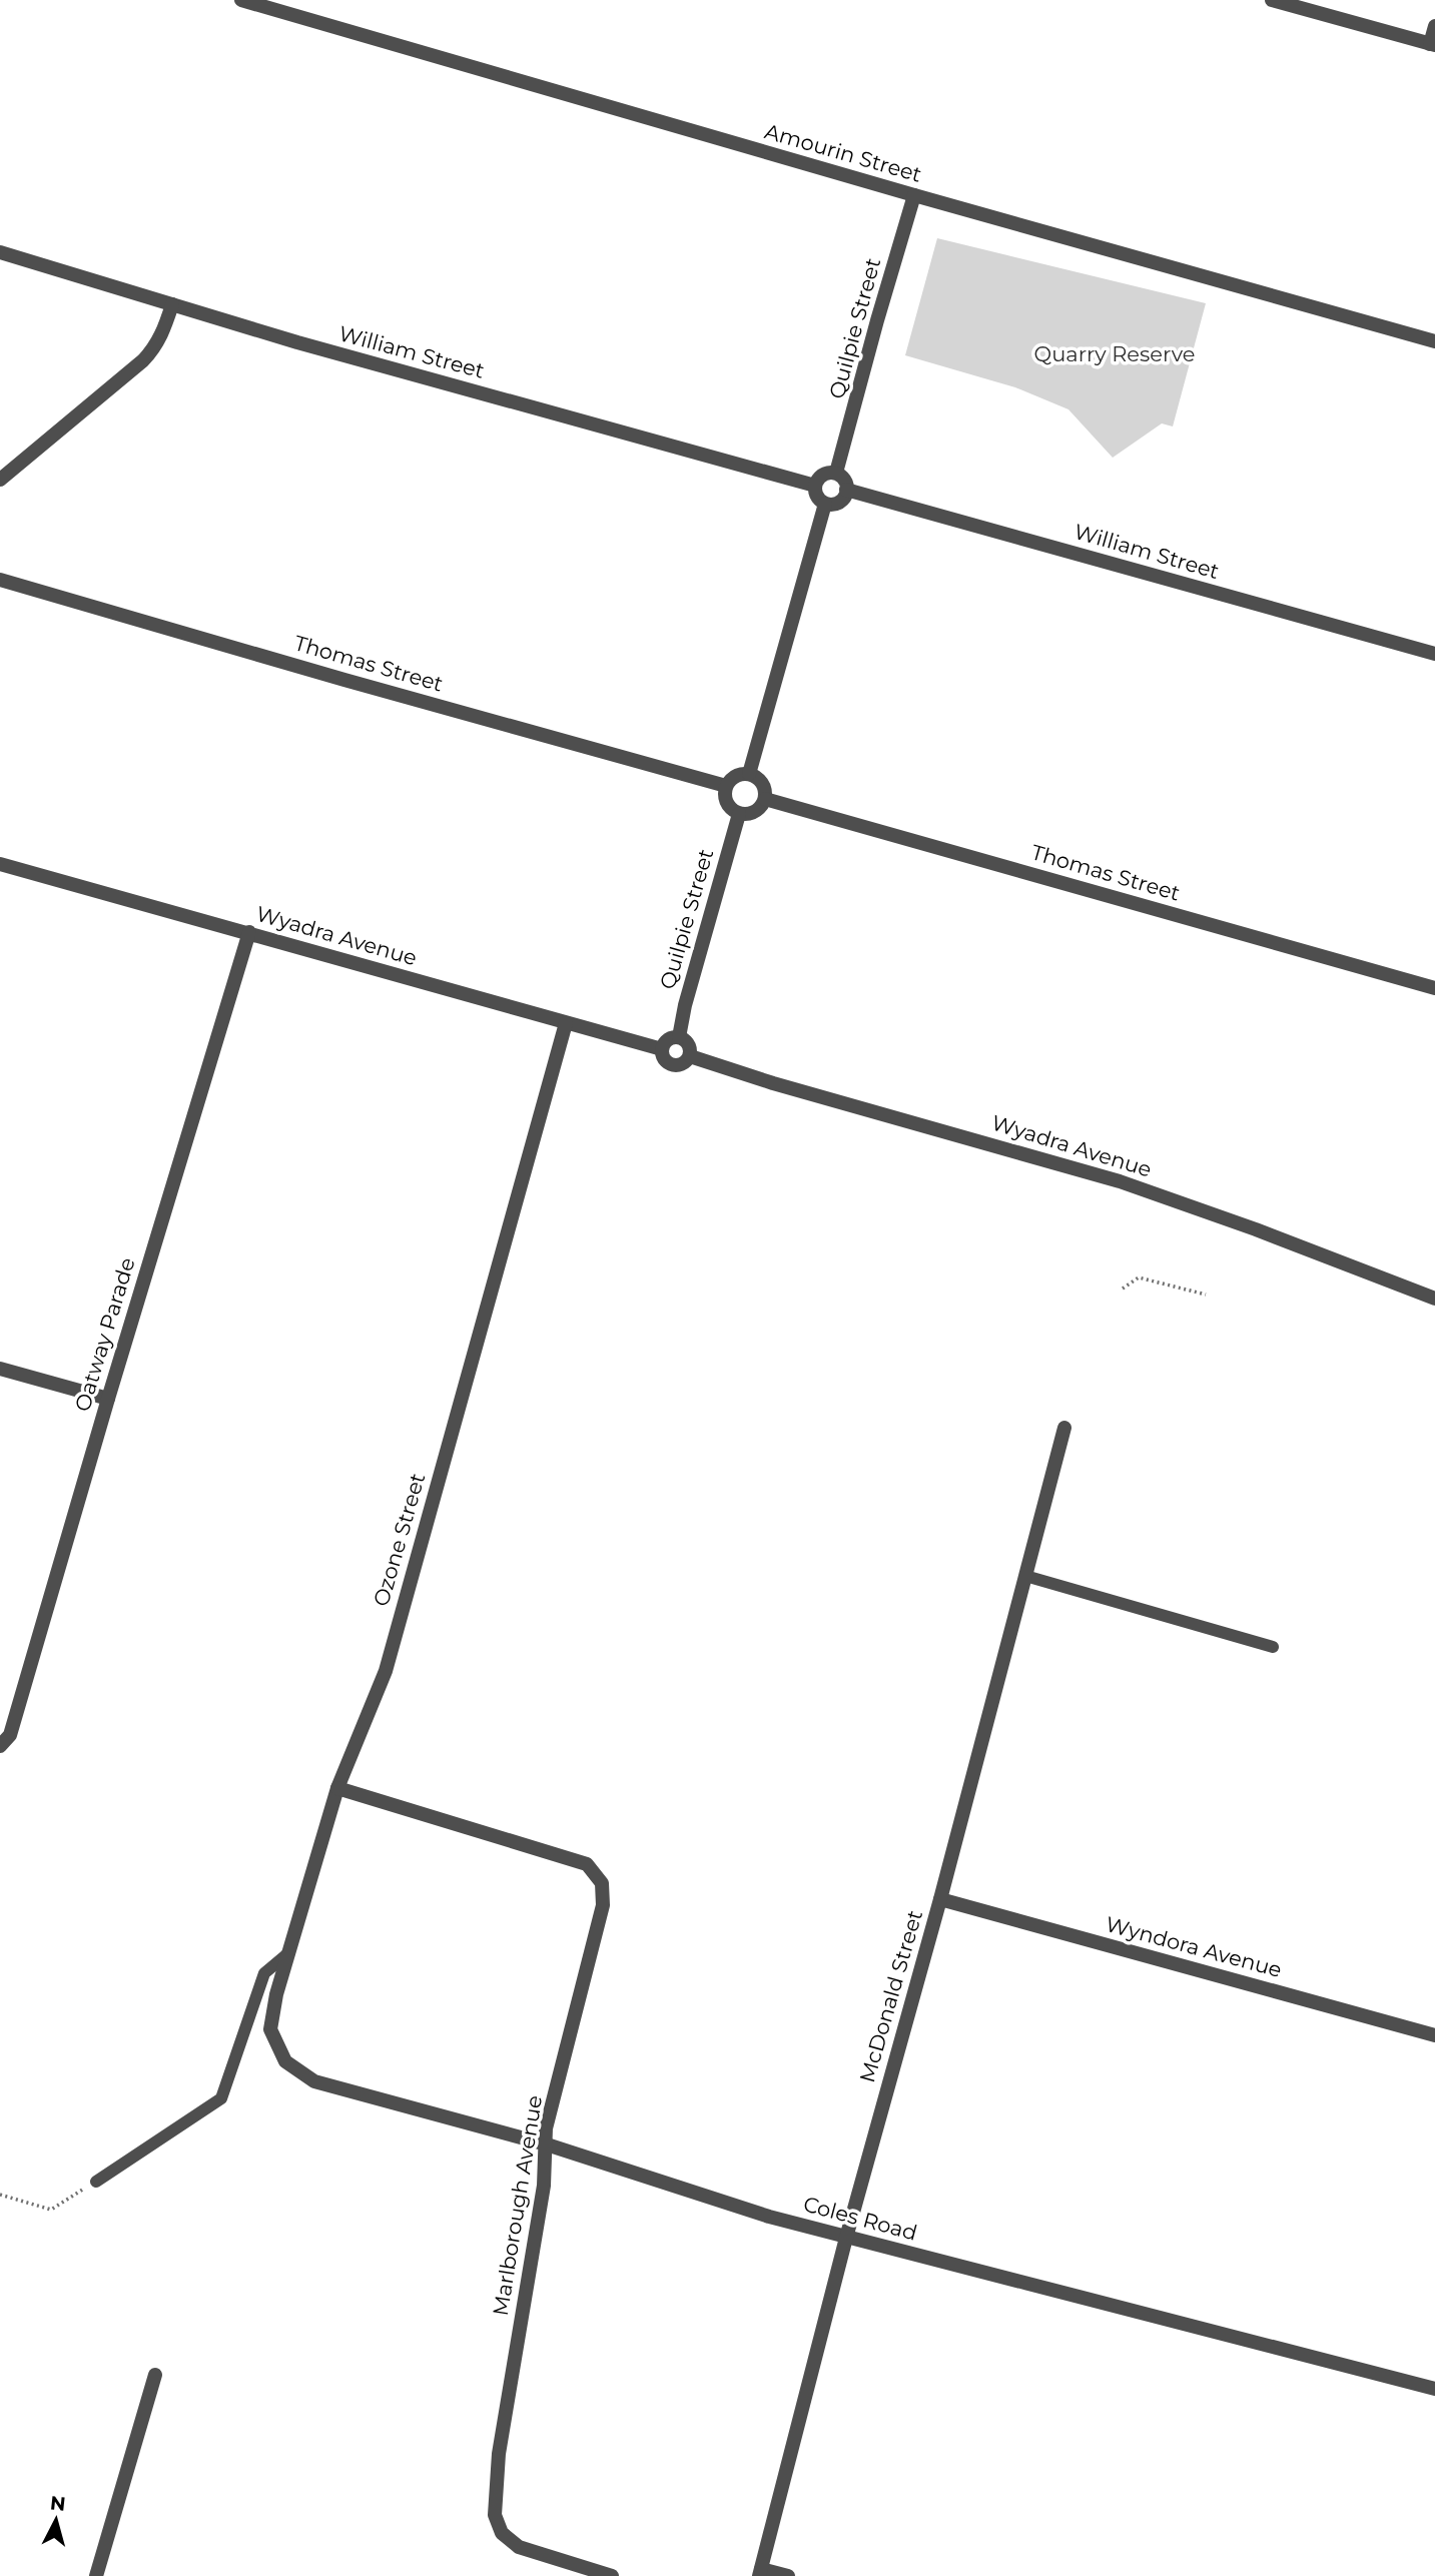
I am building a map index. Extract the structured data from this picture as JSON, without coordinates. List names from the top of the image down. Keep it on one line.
{"streets":{"street":["Amourin Street","Quilpie Street","William Street","Thomas Street","Wyadra Avenue","Oatway Parade","Ozone Street","Wyndora Avenue","McDonald Street","Marlborough Avenue","Coles Road"]},"crossings":[["Amourin Street","Quilpie Street"],["Quilpie Street","William Street"],["Quilpie Street","Thomas Street"],["Quilpie Street","Wyadra Avenue"],["Wyadra Avenue","Oatway Parade"],["Wyadra Avenue","Ozone Street"],["Ozone Street","Marlborough Avenue"],["Ozone Street","Coles Road"],["Wyndora Avenue","McDonald Street"],["McDonald Street","Coles Road"],["Marlborough Avenue","Coles Road"]],"parks":["Quarry Reserve"],"north":"top"}
